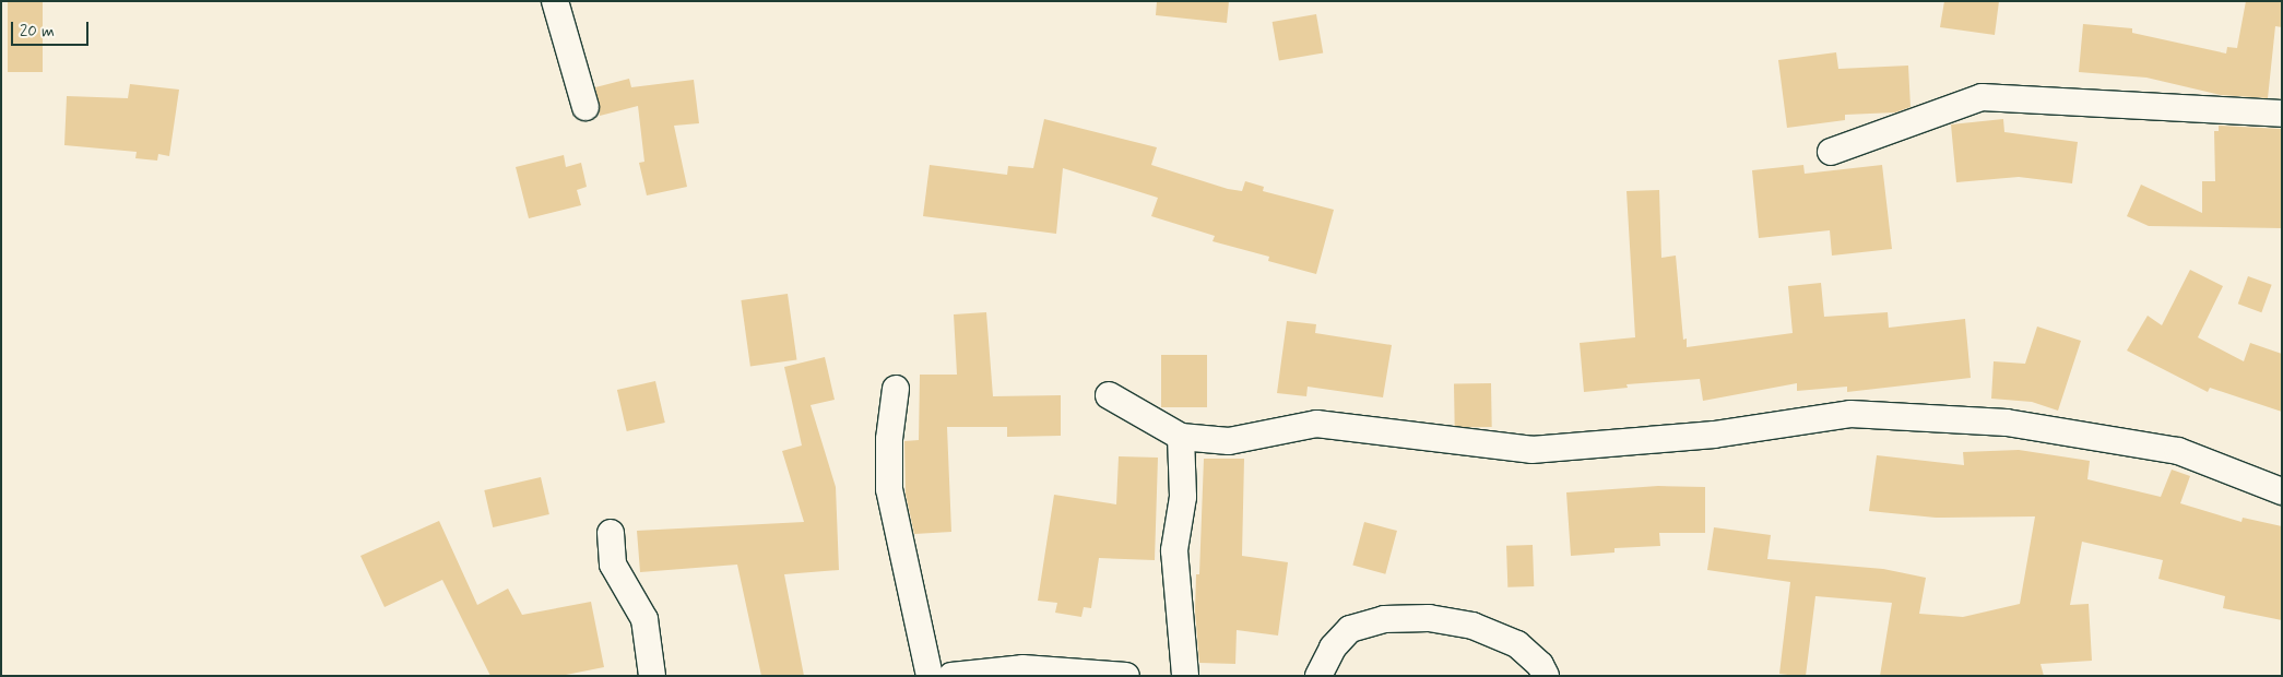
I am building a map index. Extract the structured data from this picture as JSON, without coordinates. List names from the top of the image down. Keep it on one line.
{"scale_bar":"20 m"}
